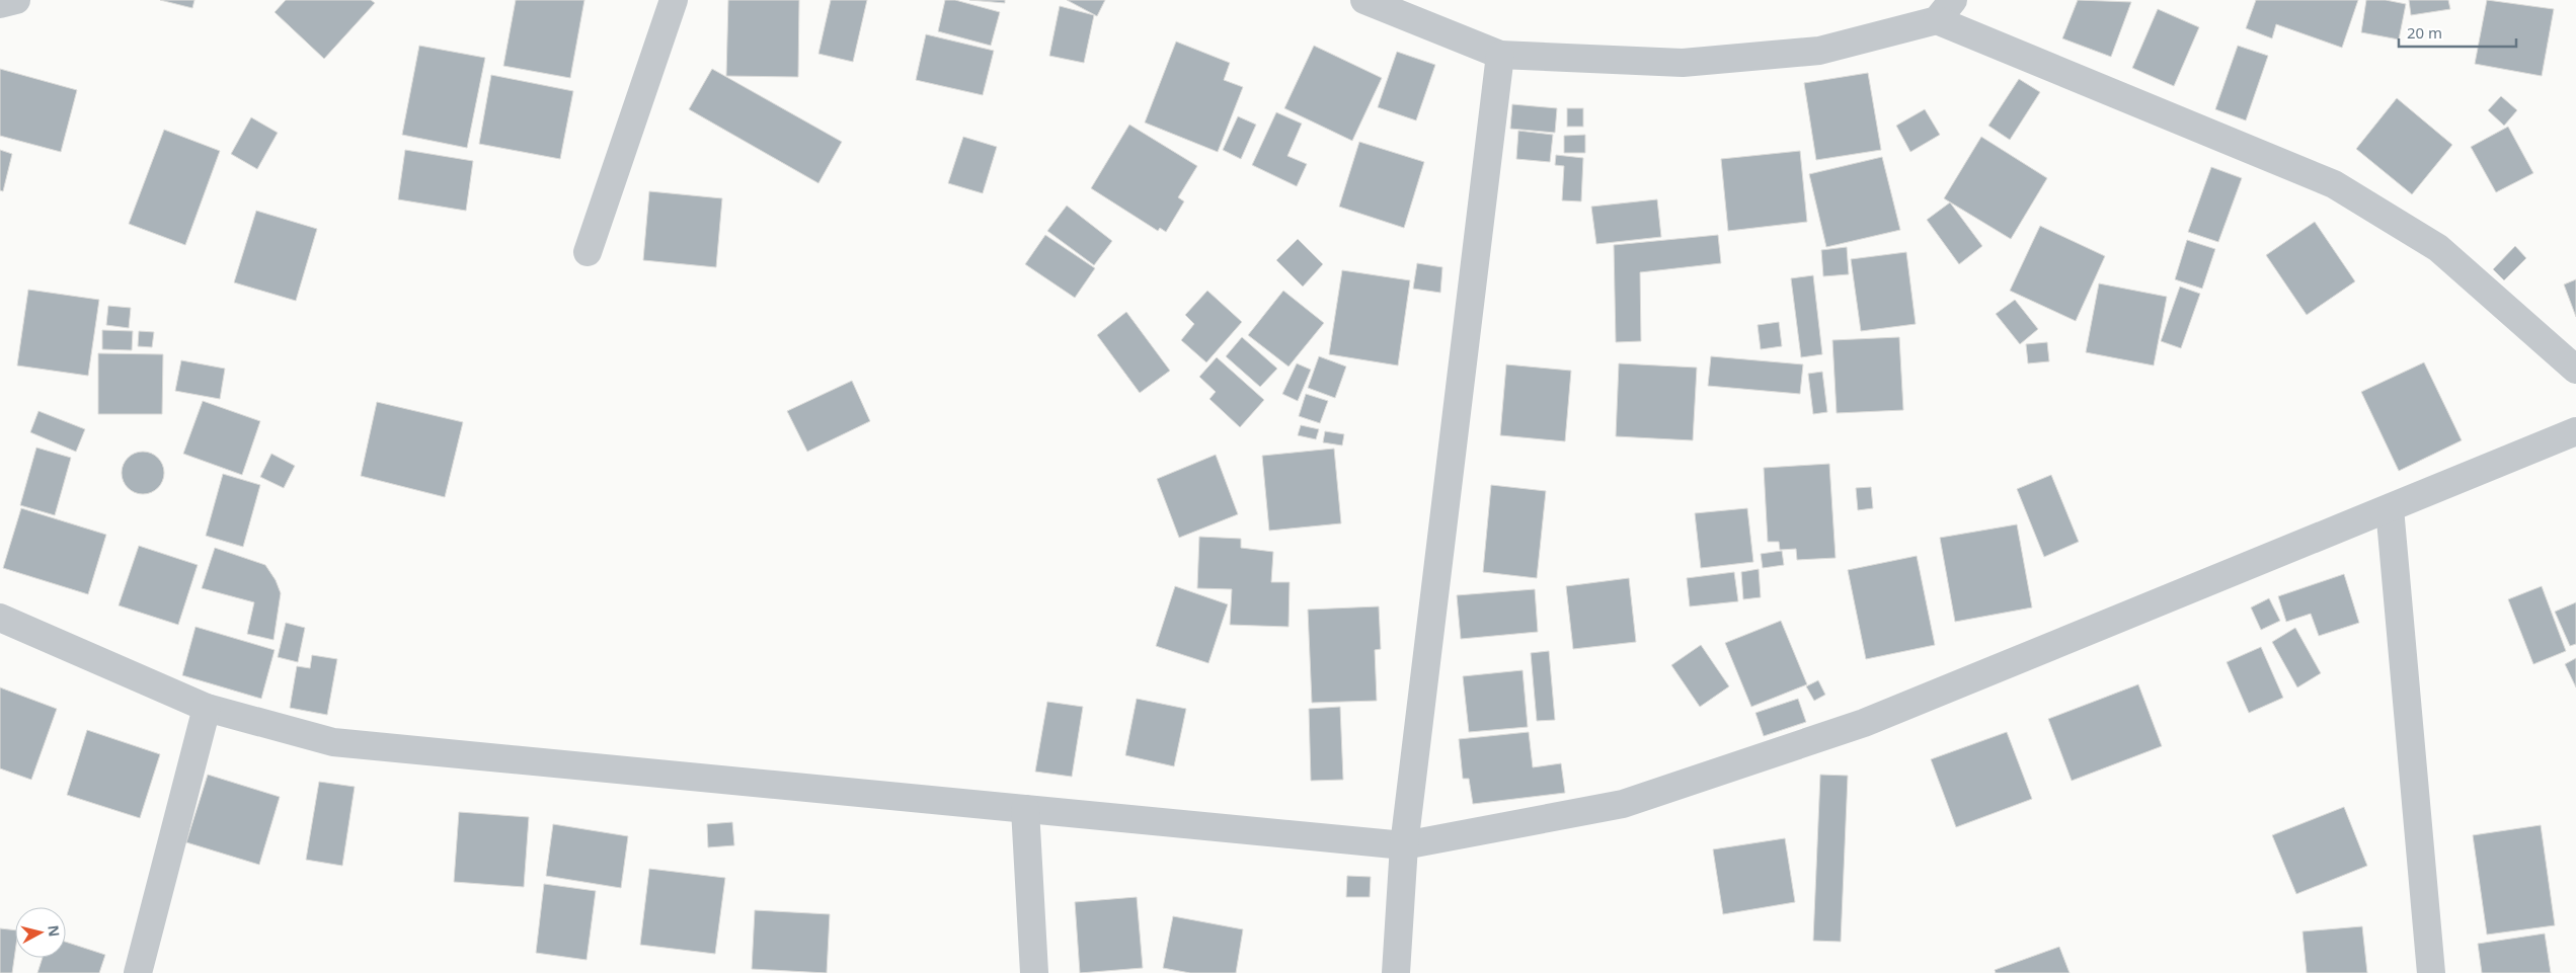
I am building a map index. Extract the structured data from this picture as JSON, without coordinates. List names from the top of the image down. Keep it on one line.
{"scale_bar":"20 m","north":"right"}
